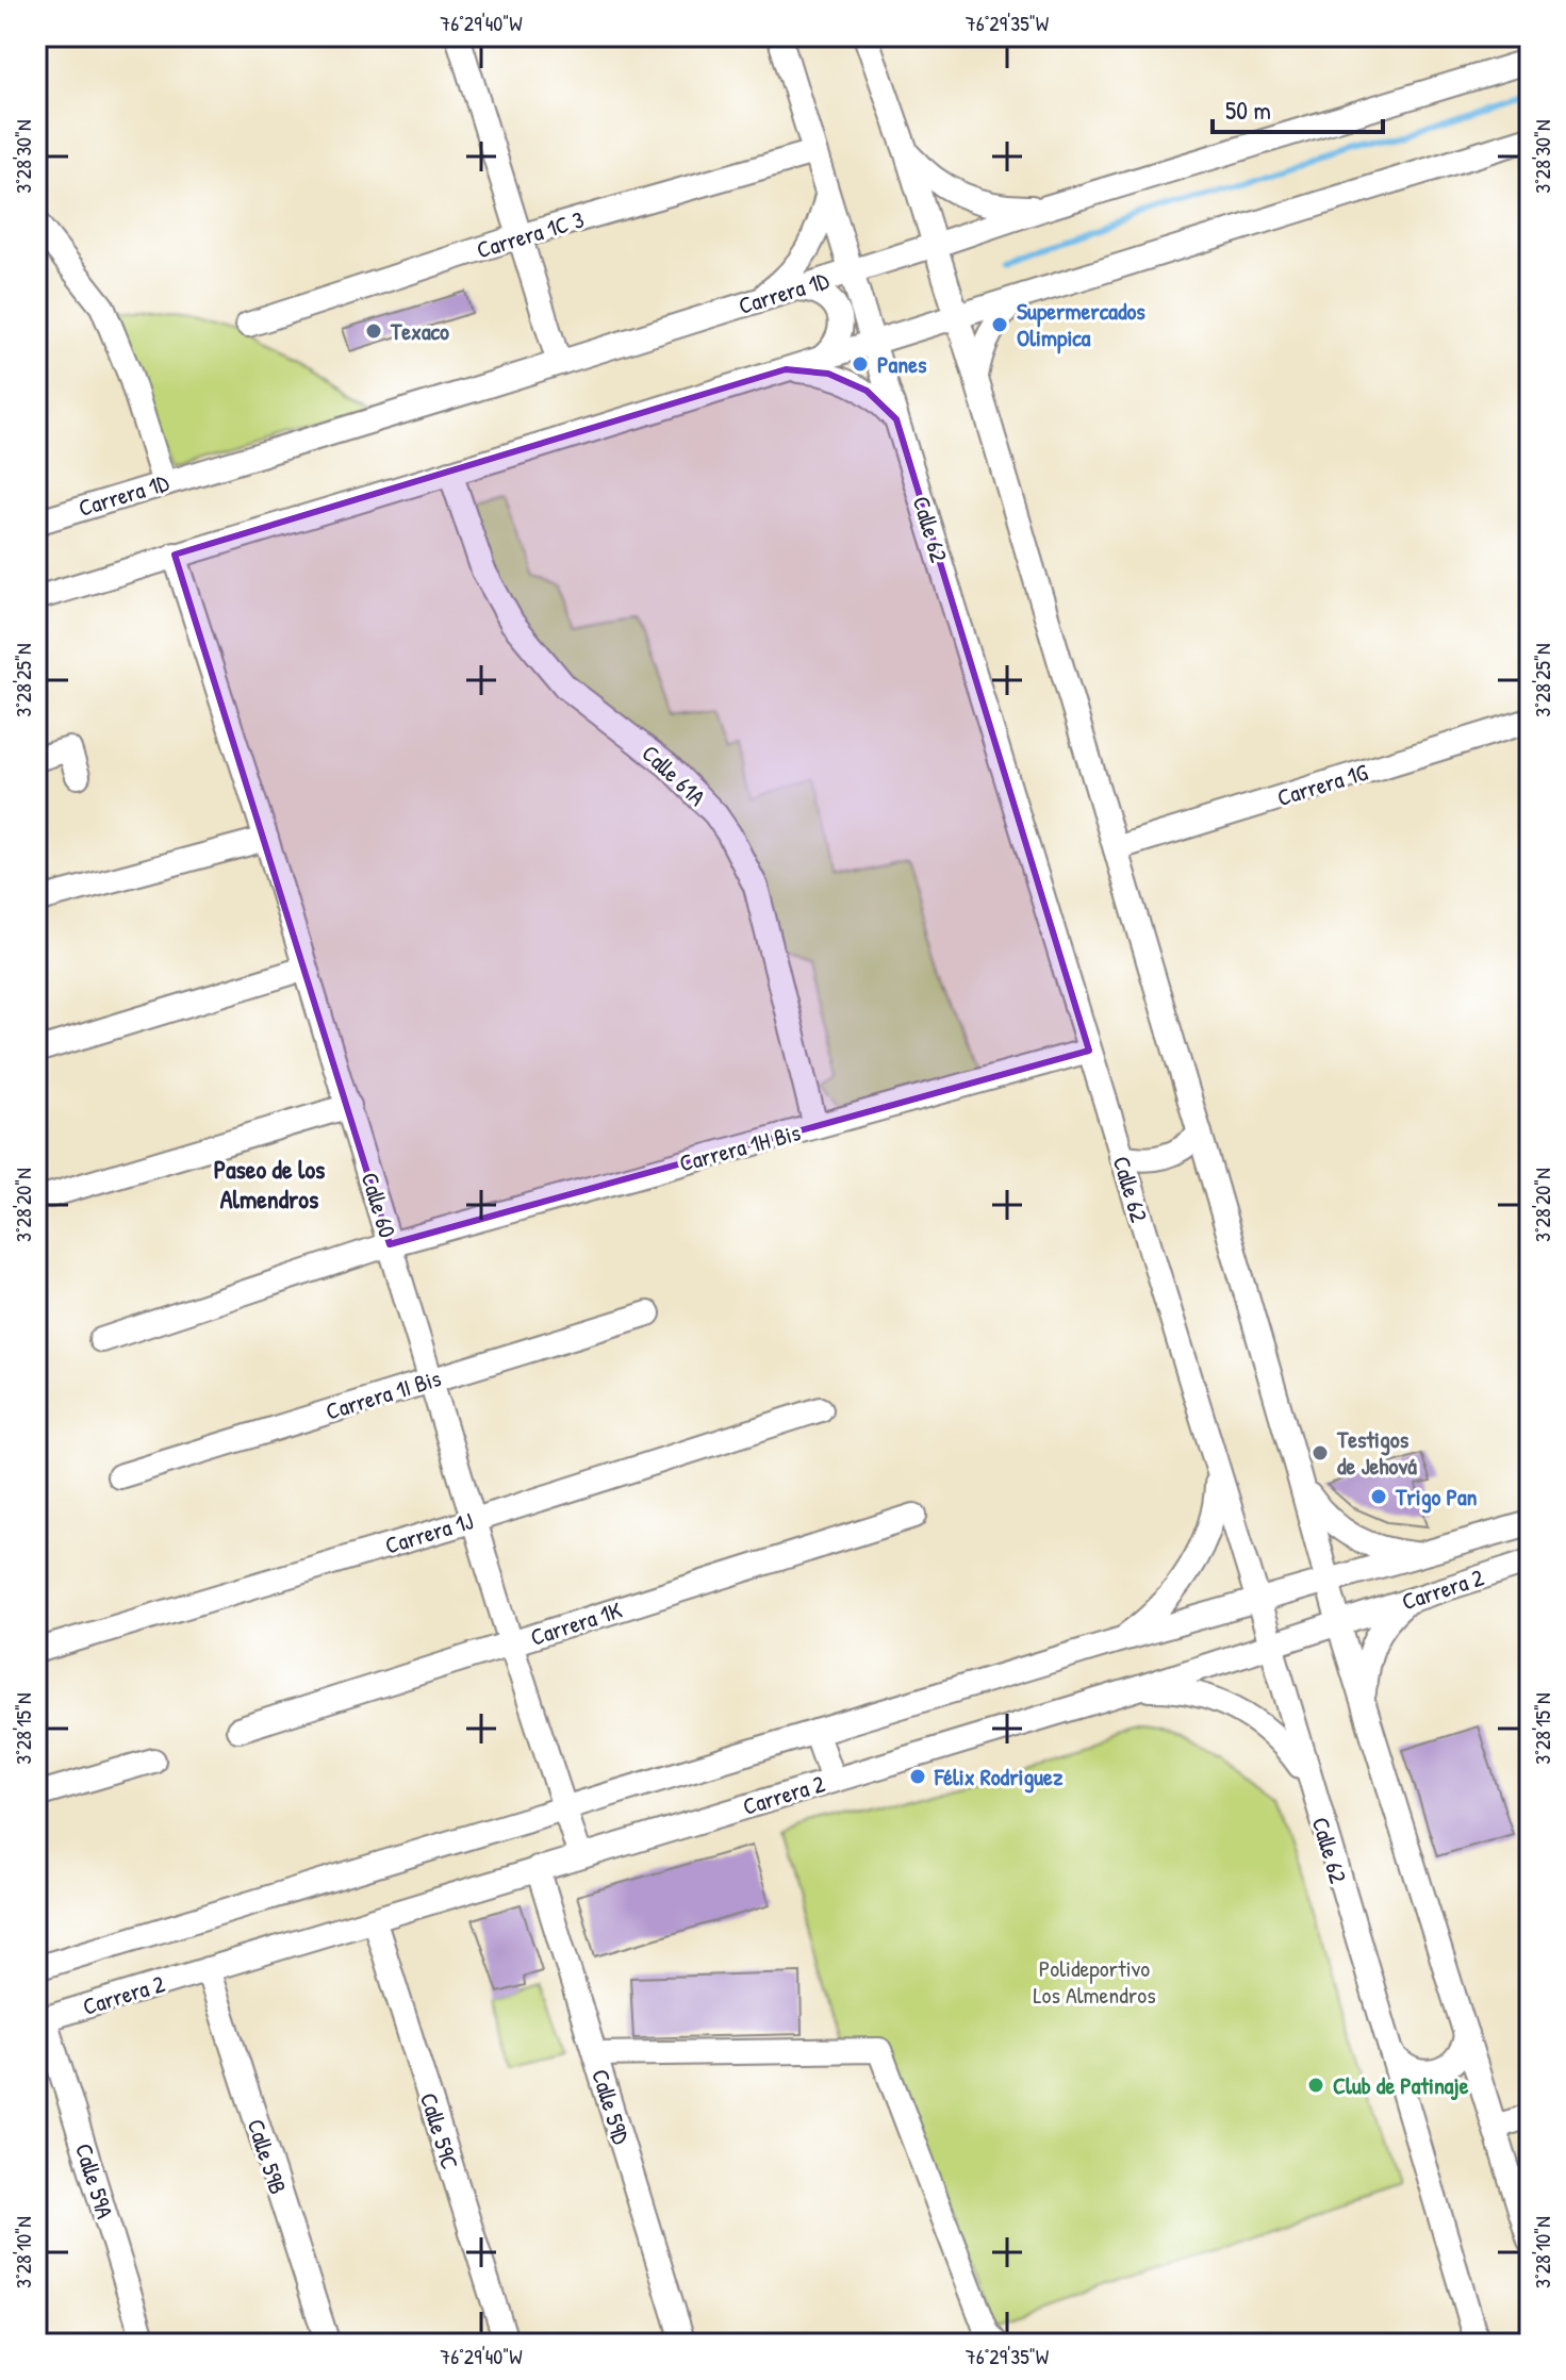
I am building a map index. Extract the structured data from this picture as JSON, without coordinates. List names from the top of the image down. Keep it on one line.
{"streets":{"street":["Carrera 1C 3","Carrera 1D","Calle 62","Calle 61A","Carrera 1G","Carrera 1H Bis","Calle 60","Carrera 1I Bis","Carrera 1J","Carrera 2","Carrera 1K","Calle 59D","Calle 59C","Calle 59B","Calle 59A"]},"crossings":[["Carrera 1C 3","Calle 62"],["Carrera 1D","Calle 62"],["Calle 62","Carrera 1H Bis"],["Calle 62","Carrera 2"],["Calle 61A","Carrera 1H Bis"],["Carrera 1H Bis","Calle 60"],["Calle 60","Carrera 1I Bis"],["Calle 60","Carrera 1J"],["Calle 60","Carrera 2"],["Calle 60","Carrera 1K"],["Carrera 2","Calle 59D"],["Carrera 2","Calle 59C"],["Carrera 2","Calle 59B"],["Carrera 2","Calle 59A"]],"districts":["Paseo de los Almendros"],"parks":["Polideportivo Los Almendros"],"places":["Supermercados Olimpica","Texaco","Panes","Testigos de Jehová","Trigo Pan","Félix Rodriguez","Club de Patinaje"],"scale_bar":"50 m","coordinates":["76°29'40\"W","76°29'35\"W","3°28'30\"N","3°28'25\"N","3°28'20\"N","3°28'15\"N","3°28'10\"N"]}
